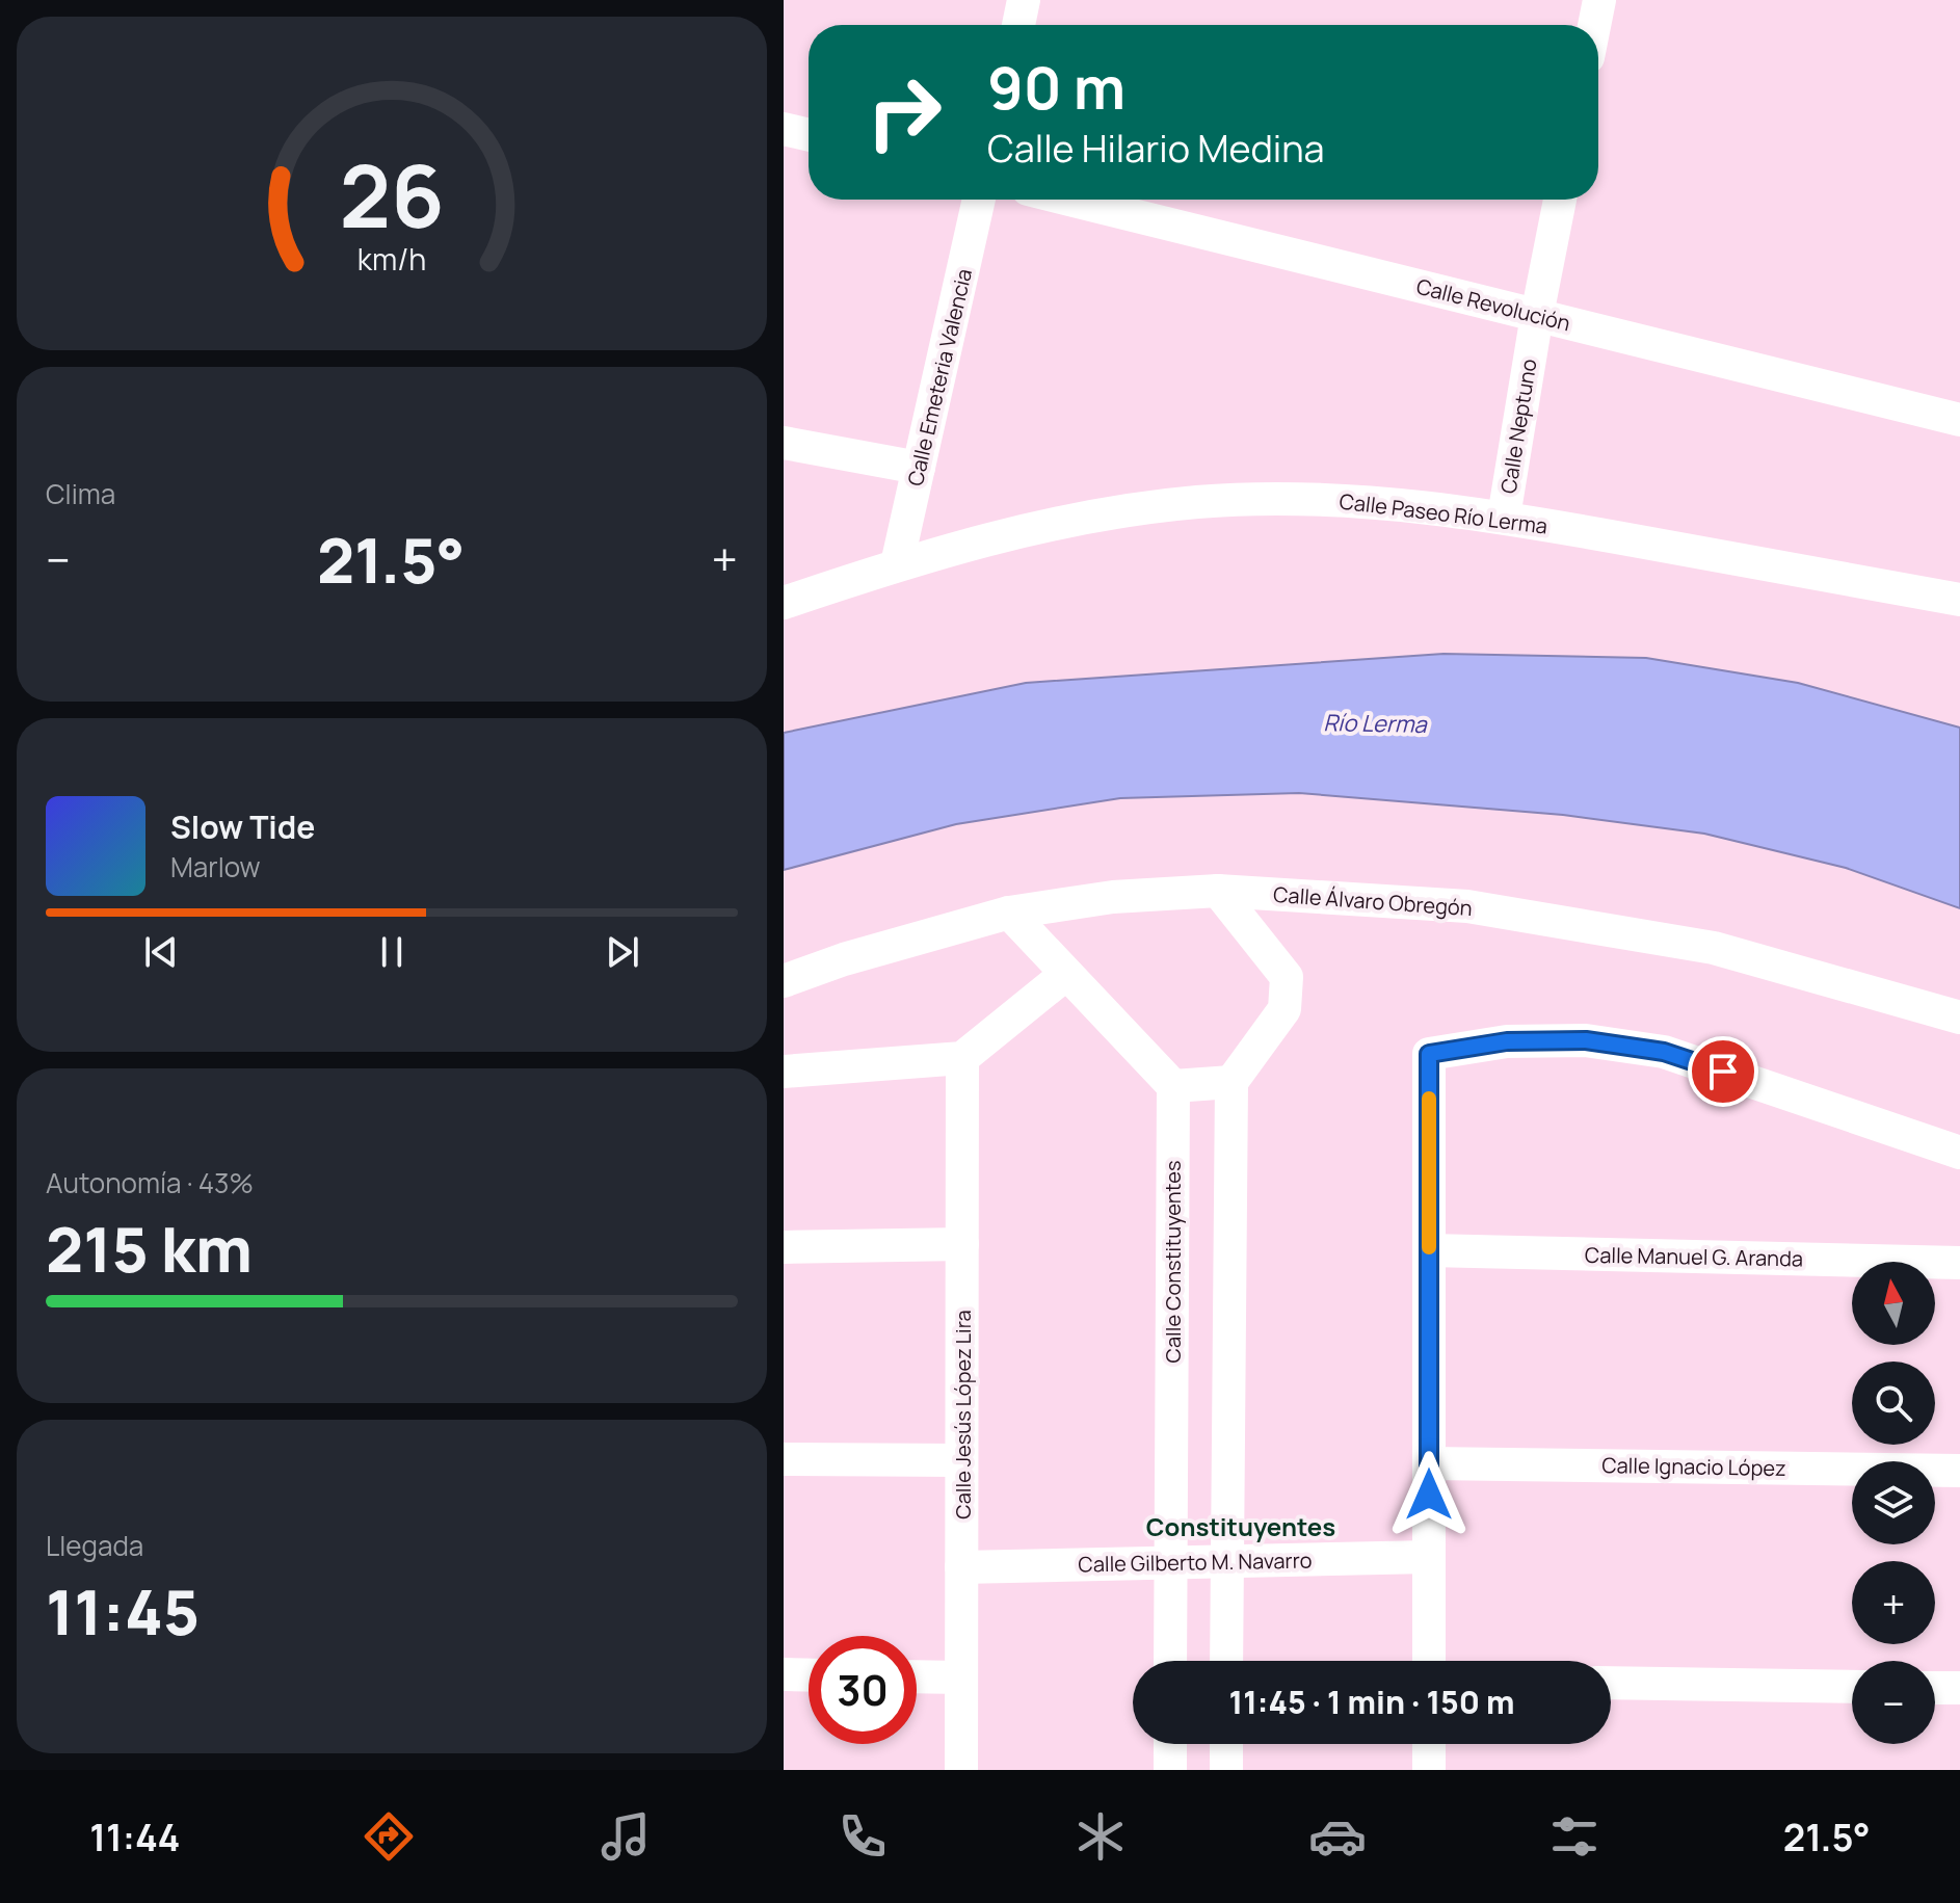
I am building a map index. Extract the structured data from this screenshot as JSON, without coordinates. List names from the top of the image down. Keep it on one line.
{"streets":{"street":["Calle Revolución","Calle Emeteria Valencia","Calle Neptuno","Calle Paseo Río Lerma","Calle Álvaro Obregón","Calle Manuel G. Aranda","Calle Constituyentes","Calle Jesús López Lira","Calle Ignacio López","Calle Gilberto M. Navarro"]},"crossings":[["Calle Revolución","Calle Neptuno"],["Calle Emeteria Valencia","Calle Paseo Río Lerma"],["Calle Neptuno","Calle Paseo Río Lerma"],["Calle Constituyentes","Calle Gilberto M. Navarro"],["Calle Jesús López Lira","Calle Gilberto M. Navarro"]],"districts":["Constituyentes"],"water":["Río Lerma"],"north":"top","page":{"turn":["90 m","Calle Hilario Medina"],"tile":["Clima",["Autonomía · 43%","215 km"],["Llegada","11:45"]],"heat":["−","21.5°","+"],"song":["Slow Tide","Marlow"],"map_buttons":["+","−"],"limit":"30","trip":"11:45 · 1 min · 150 m","tabs":["11:44","21.5°"],"gauge":["26","km/h"]}}
